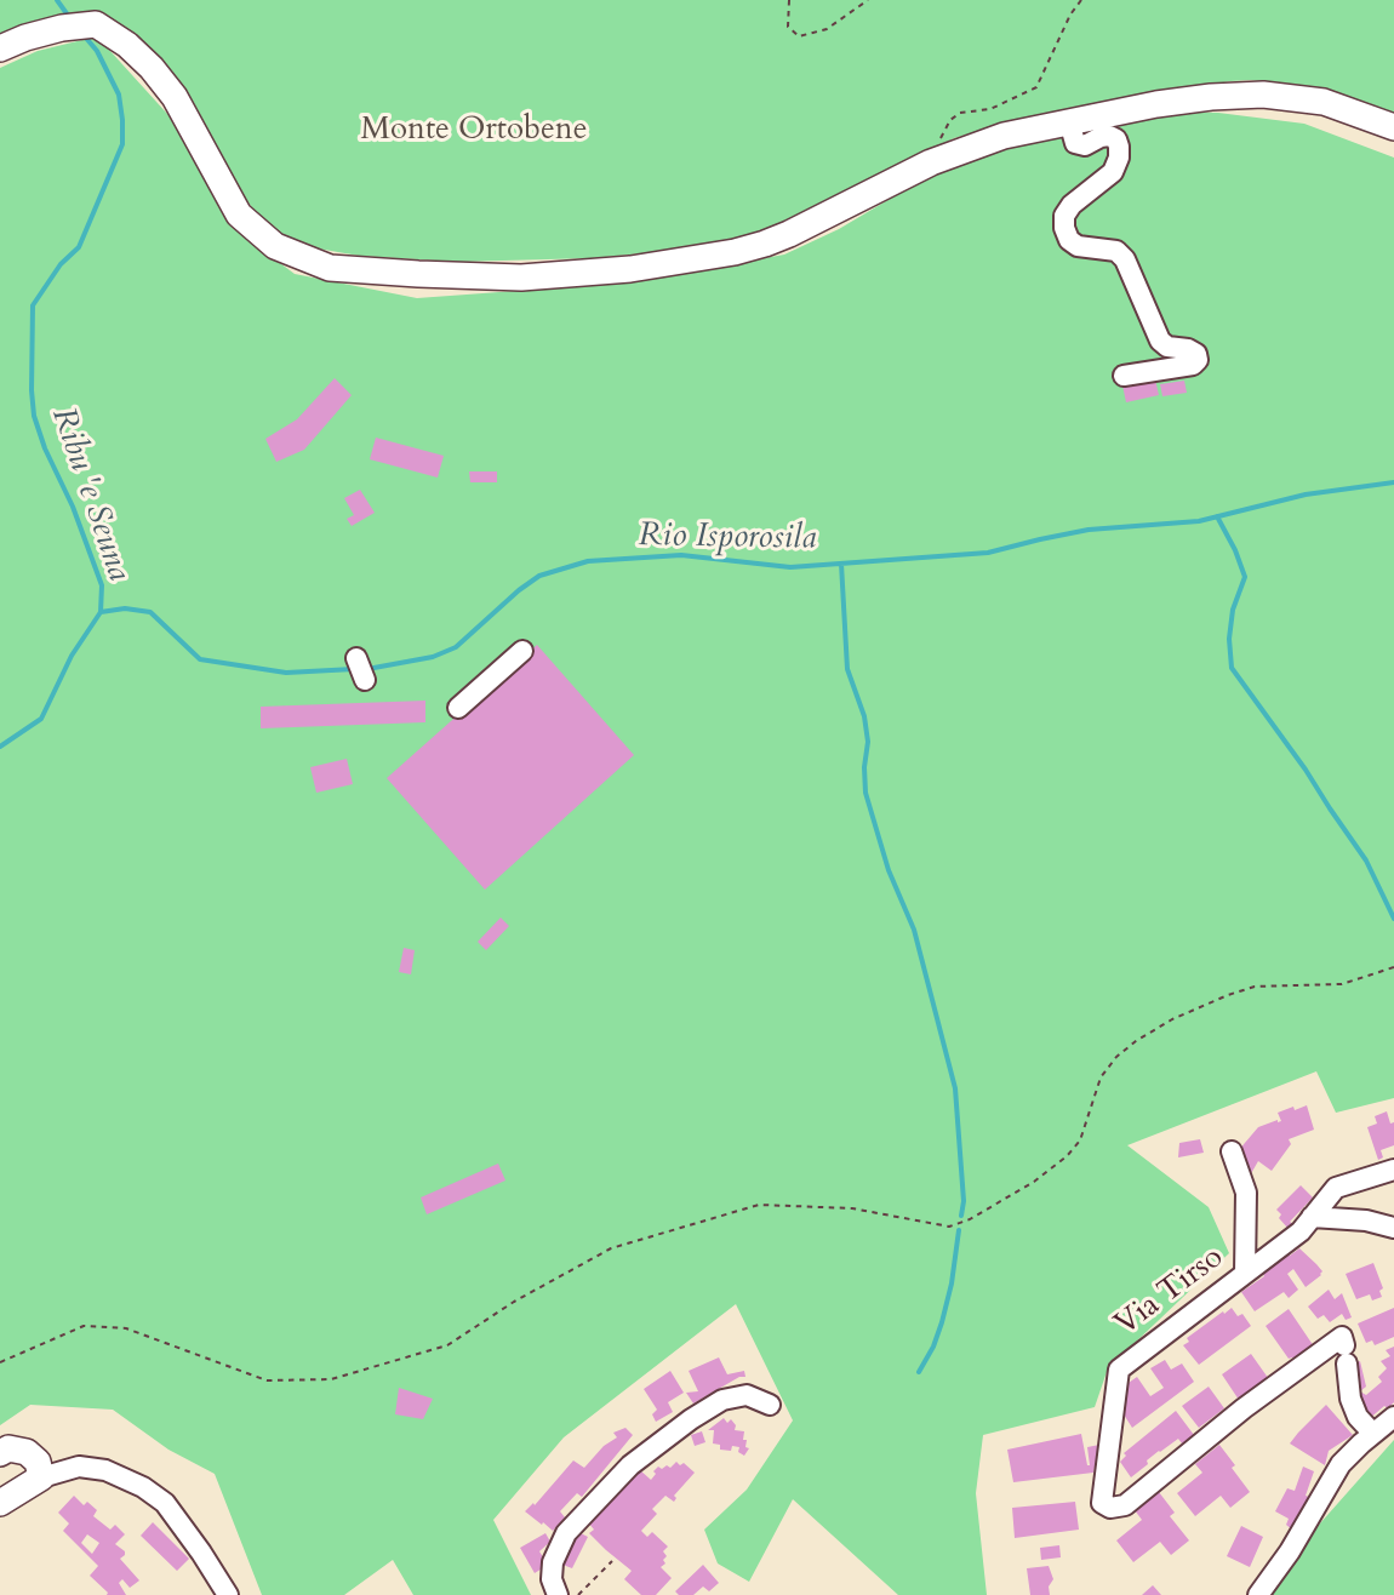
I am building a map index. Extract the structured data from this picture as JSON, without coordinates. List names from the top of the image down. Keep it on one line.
{"streets":{"street":["Via Tirso"]},"water":["Ribu 'e Seuna","Rio Isporosila"],"parks":["Monte Ortobene"]}
